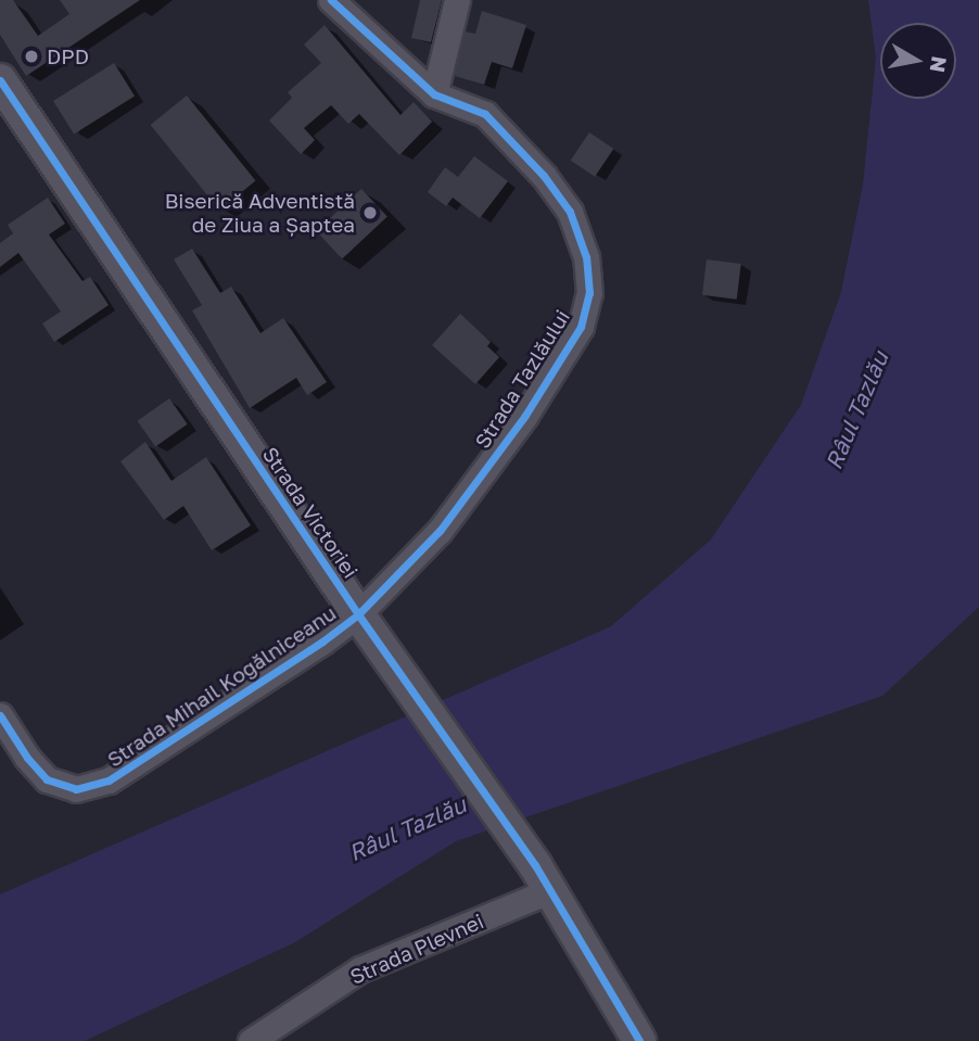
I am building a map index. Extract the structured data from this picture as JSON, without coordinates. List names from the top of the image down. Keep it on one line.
{"streets":{"street":["Strada Tazlăului","Strada Victoriei","Strada Mihail Kogălniceanu","Strada Plevnei"]},"crossings":[["Strada Tazlăului","Strada Victoriei"],["Strada Tazlăului","Strada Mihail Kogălniceanu"],["Strada Victoriei","Strada Mihail Kogălniceanu"],["Strada Victoriei","Strada Plevnei"]],"water":["Râul Tazlău"],"places":["DPD","Biserică Adventistă de Ziua a Șaptea"],"north":"right"}
